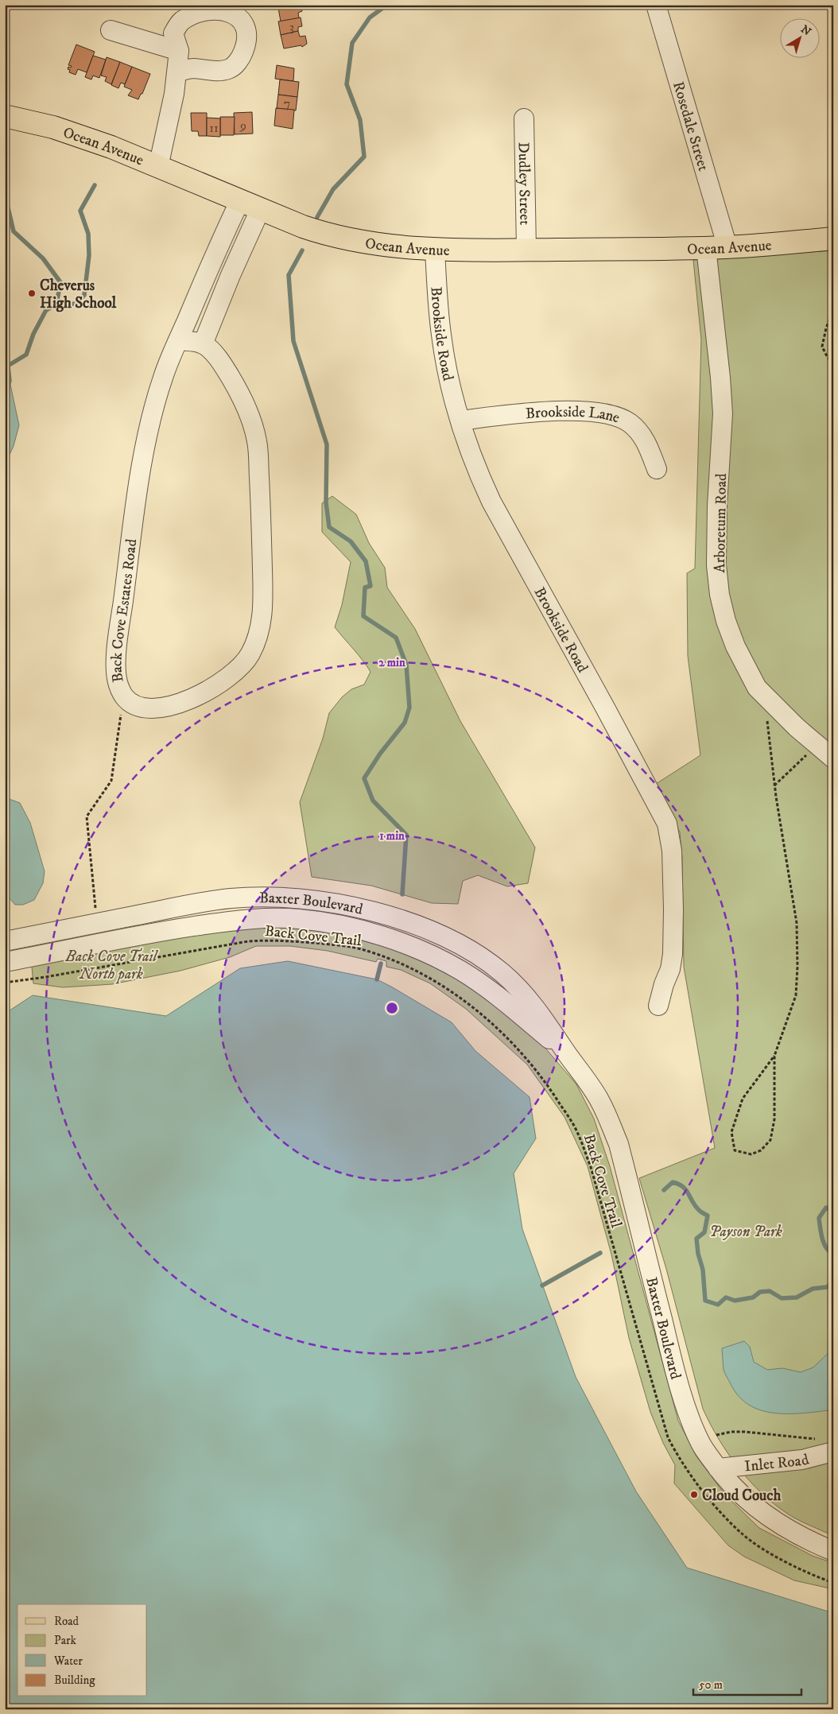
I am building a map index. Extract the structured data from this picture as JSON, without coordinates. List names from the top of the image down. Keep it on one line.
{"streets":{"main road":["Ocean Avenue"],"street":["Rosedale Street","Dudley Street","Brookside Road","Brookside Lane","Arboretum Road","Back Cove Estates Road","Baxter Boulevard","Inlet Road"],"path":["Back Cove Trail"]},"crossings":[["Rosedale Street","Ocean Avenue"],["Ocean Avenue","Dudley Street"],["Ocean Avenue","Brookside Road"],["Ocean Avenue","Arboretum Road"],["Ocean Avenue","Back Cove Estates Road"],["Brookside Road","Brookside Lane"],["Baxter Boulevard","Inlet Road"]],"parks":["Back Cove Trail North park","Payson Park"],"places":["Cheverus High School","Cloud Couch"],"house_numbers":["3","7","9","11"],"legend":["Road","Park","Water","Building"],"scale_bar":"50 m","north":"top right","rings":["2 min","1 min"]}
